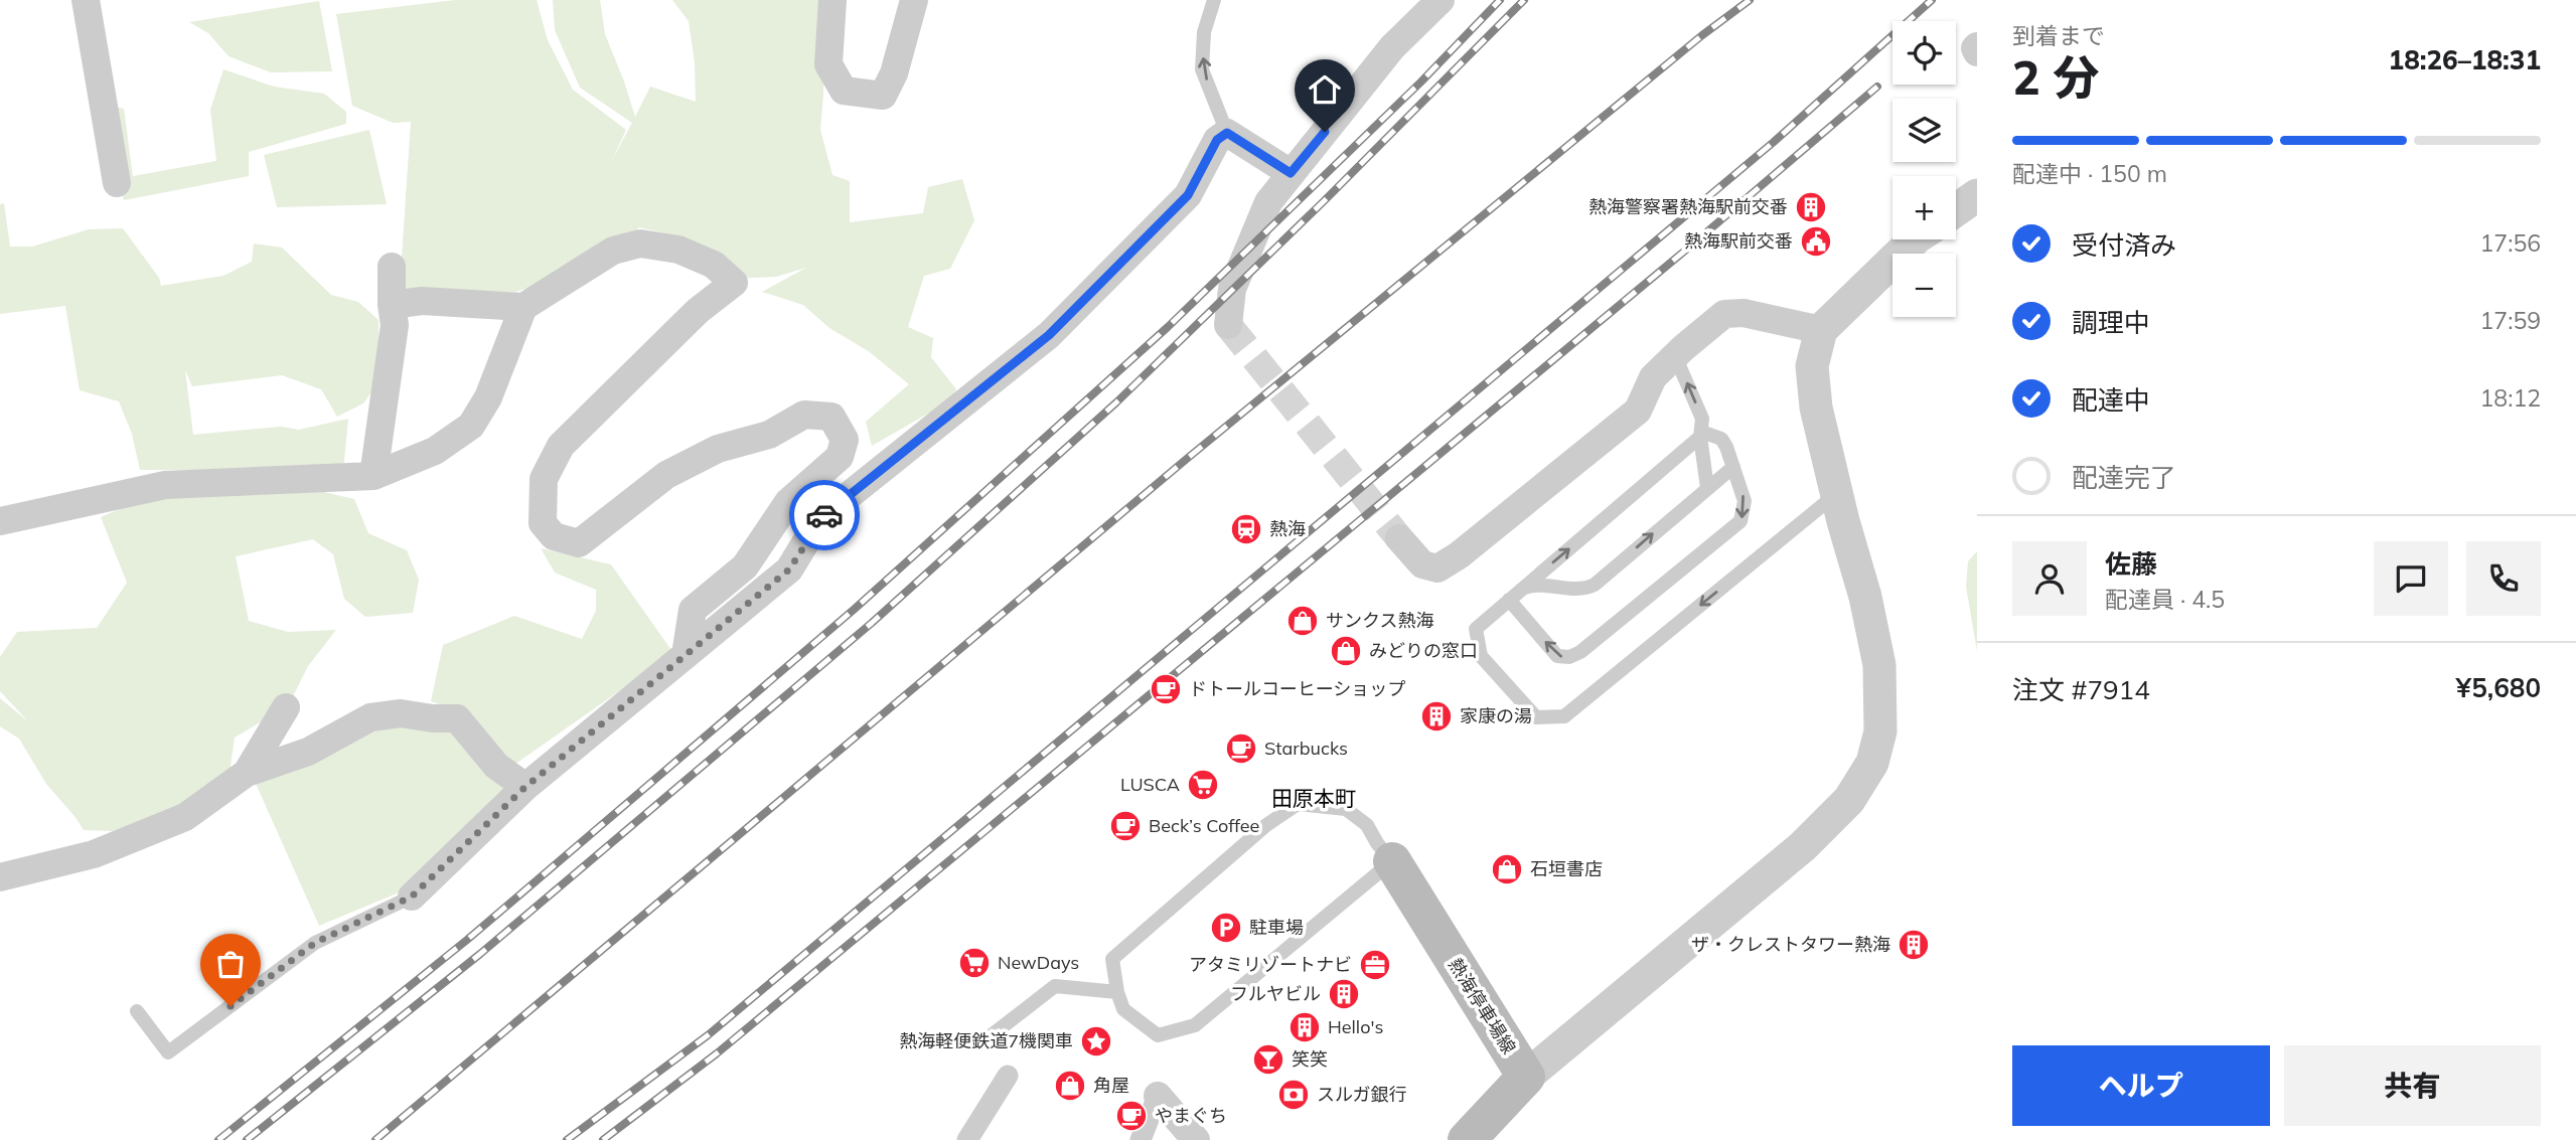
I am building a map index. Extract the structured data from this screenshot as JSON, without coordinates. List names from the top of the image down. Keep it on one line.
{"streets":{"main road":["熱海停車場線"]},"districts":["田原本町"],"places":{"building":["熱海警察署熱海駅前交番","家康の湯","ザ・クレストタワー熱海","フルヤビル","Hello's"],"public building":["熱海駅前交番"],"station":["熱海"],"shop":["サンクス熱海","みどりの窓口","石垣書店","角屋"],"cafe":["ドトールコーヒーショップ","Starbucks","Beck’s Coffee","やまぐち"],"supermarket":["LUSCA","NewDays"],"parking":["駐車場"],"office":["アタミリゾートナビ"],"place":["熱海軽便鉄道7機関車"],"bar":["笑笑"],"bank":["スルガ銀行"]},"page":{"heading":["2 分","到着まで","18:26–18:31"],"panel":["佐藤","配達員 · 4.5","注文 #7914","¥5,680"],"map_buttons":["+","−"],"bar":"配達中 · 150 m","list":[["受付済み","17:56"],["調理中","17:59"],["配達中","18:12"],"配達完了"],"buttons":["ヘルプ","共有"]}}
